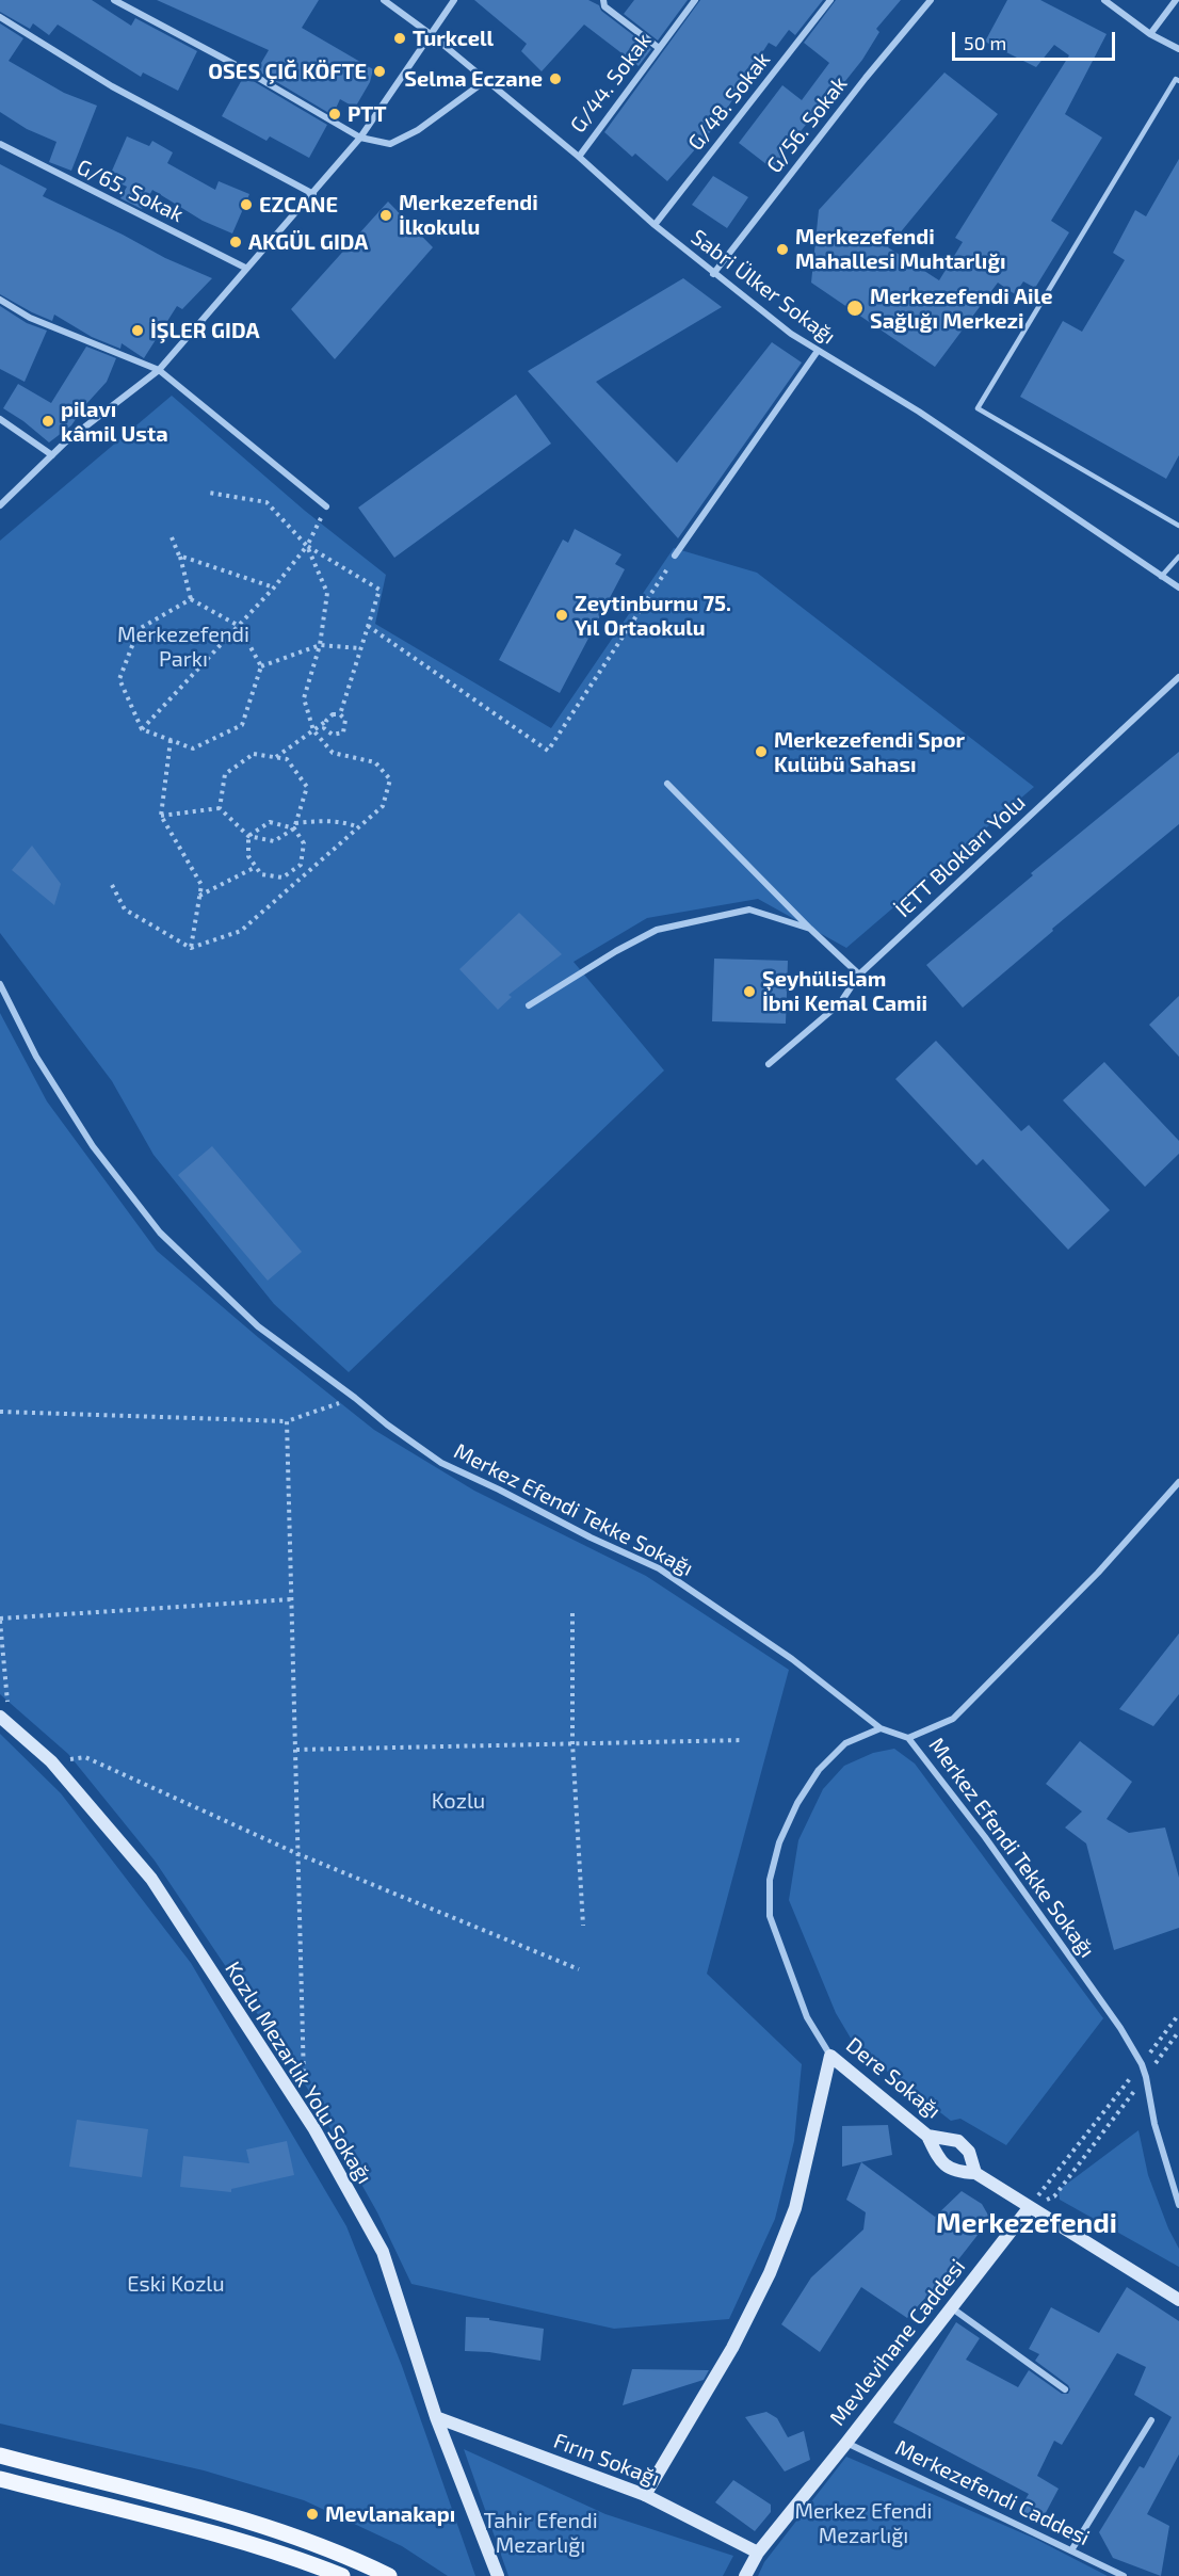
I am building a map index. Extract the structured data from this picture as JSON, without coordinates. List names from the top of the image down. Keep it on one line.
{"streets":{"street":["G/44. Sokak","G/48. Sokak","G/56. Sokak","G/65. Sokak","Sabri Ülker Sokağı","İETT Blokları Yolu","Merkez Efendi Tekke Sokağı","Kozlu Mezarlık Yolu Sokağı","Dere Sokağı","Mevlevihane Caddesi","Fırın Sokağı","Merkezefendi Caddesi"]},"crossings":[["G/44. Sokak","Sabri Ülker Sokağı"],["G/48. Sokak","Sabri Ülker Sokağı"],["G/56. Sokak","Sabri Ülker Sokağı"],["Merkez Efendi Tekke Sokağı","Dere Sokağı"],["Kozlu Mezarlık Yolu Sokağı","Fırın Sokağı"],["Mevlevihane Caddesi","Fırın Sokağı"],["Mevlevihane Caddesi","Merkezefendi Caddesi"]],"districts":["Merkezefendi"],"parks":["Merkezefendi Parkı","Kozlu","Eski Kozlu","Merkez Efendi Mezarlığı","Tahir Efendi Mezarlığı"],"places":["Turkcell","OSES ÇIĞ KÖFTE","Selma Eczane","PTT","EZCANE","Merkezefendi İlkokulu","AKGÜL GIDA","Merkezefendi Mahallesi Muhtarlığı","Merkezefendi Aile Sağlığı Merkezi","İŞLER GIDA","pilavı kâmil Usta","Zeytinburnu 75. Yıl Ortaokulu","Merkezefendi Spor Kulübü Sahası","Şeyhülislam İbni Kemal Camii","Mevlanakapı"],"scale_bar":"50 m"}
